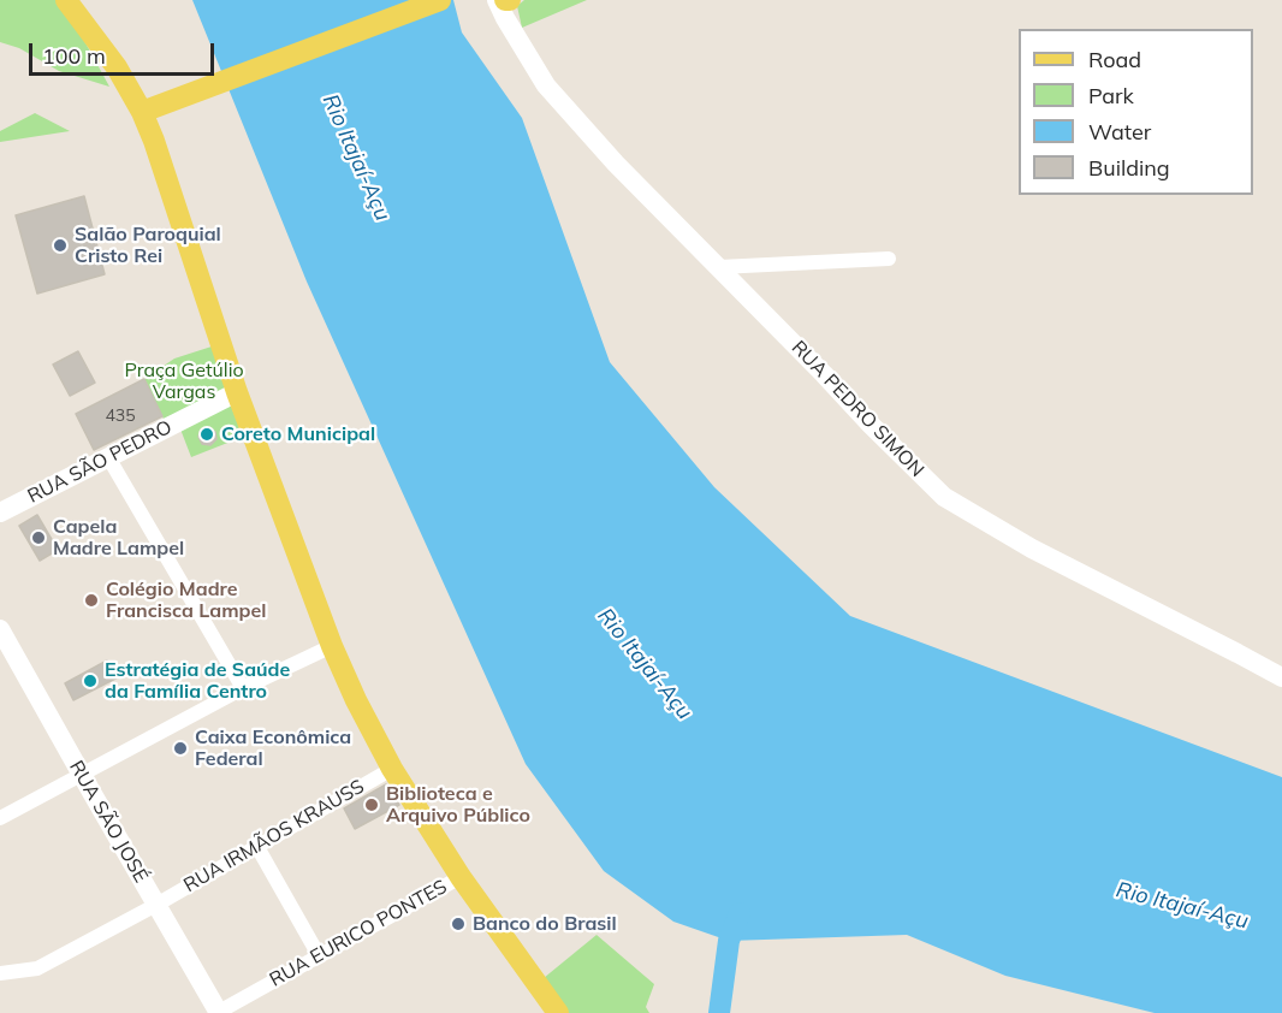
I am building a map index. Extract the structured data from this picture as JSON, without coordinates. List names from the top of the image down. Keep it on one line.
{"streets":{"street":["RUA PEDRO SIMON","RUA SÃO PEDRO","RUA SÃO JOSÉ","RUA IRMÃOS KRAUSS","RUA EURICO PONTES"]},"crossings":[["RUA SÃO JOSÉ","RUA IRMÃOS KRAUSS"],["RUA SÃO JOSÉ","RUA EURICO PONTES"]],"water":["Rio Itajaí-Açu"],"parks":["Praça Getúlio Vargas"],"places":["Salão Paroquial Cristo Rei","Coreto Municipal","Capela Madre Lampel","Colégio Madre Francisca Lampel","Estratégia de Saúde da Família Centro","Caixa Econômica Federal","Biblioteca e Arquivo Público","Banco do Brasil"],"house_numbers":["435"],"legend":["Road","Park","Water","Building"],"scale_bar":"100 m"}
